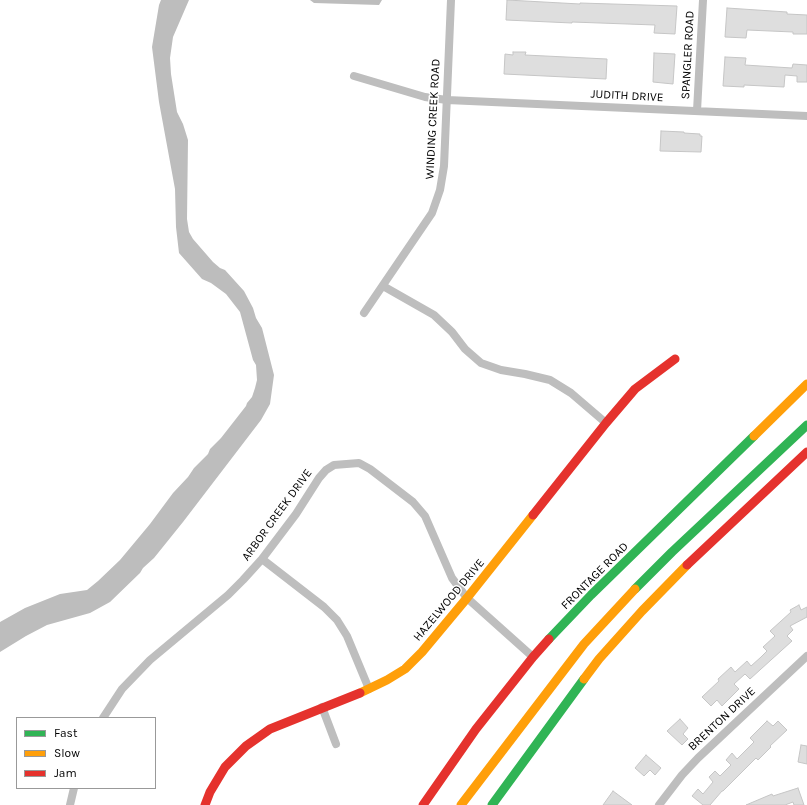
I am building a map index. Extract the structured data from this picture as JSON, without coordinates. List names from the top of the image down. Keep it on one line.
{"streets":{"main road":["FRONTAGE ROAD","HAZELWOOD DRIVE"],"street":["SPANGLER ROAD","JUDITH DRIVE","WINDING CREEK ROAD","ARBOR CREEK DRIVE","BRENTON DRIVE"]},"crossings":[["SPANGLER ROAD","JUDITH DRIVE"],["JUDITH DRIVE","WINDING CREEK ROAD"],["ARBOR CREEK DRIVE","FRONTAGE ROAD"],["ARBOR CREEK DRIVE","HAZELWOOD DRIVE"]],"legend":["Fast","Slow","Jam"]}
